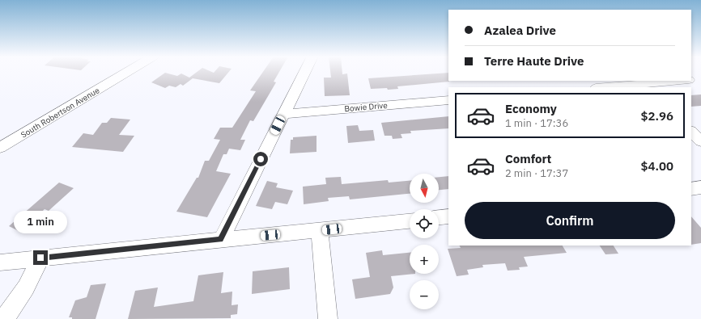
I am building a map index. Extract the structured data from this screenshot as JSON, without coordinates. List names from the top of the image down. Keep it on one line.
{"streets":{"street":["Bowie Drive","South Robertson Avenue"]},"north":"bottom","page":{"banner":["Azalea Drive","Terre Haute Drive"],"list":[{"name":"Economy","note":"1 min · 17:36","value":"$2.96"},{"name":"Comfort","note":"2 min · 17:37","value":"$4.00"}],"map_buttons":["+","−"],"buttons":"Confirm","bubble":"1 min"}}
